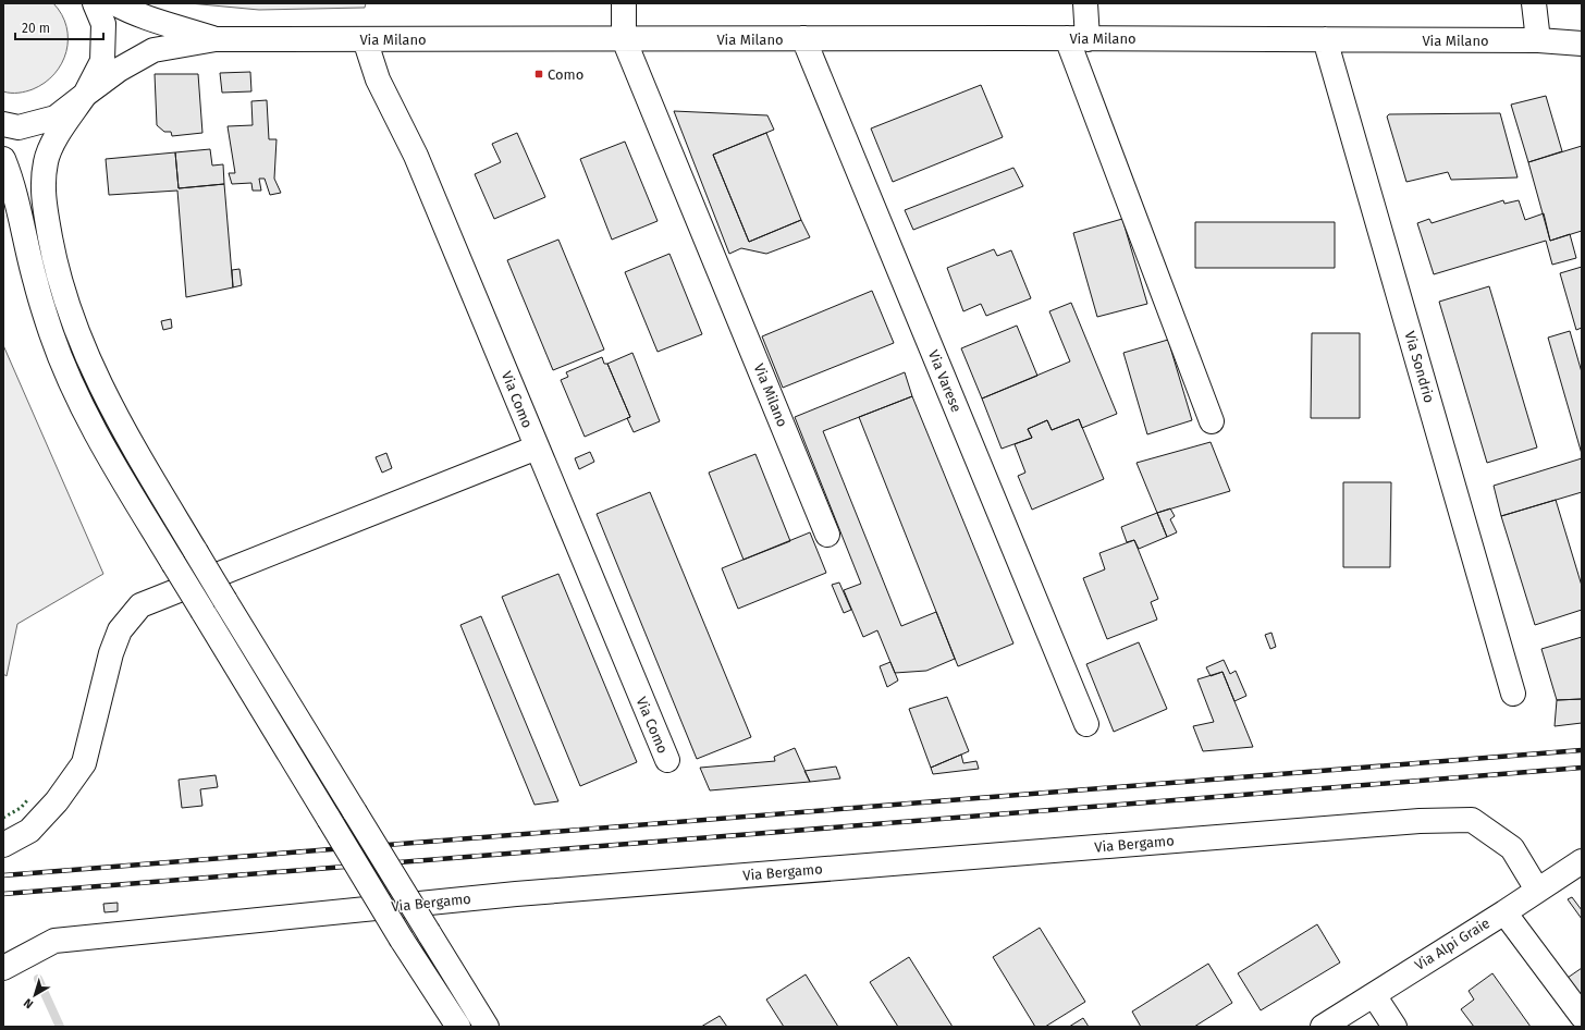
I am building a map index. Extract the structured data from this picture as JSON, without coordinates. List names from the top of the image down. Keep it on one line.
{"streets":{"street":["Via Milano","Via Sondrio","Via Varese","Via Como","Via Bergamo","Via Alpi Graie"]},"crossings":[["Via Milano","Via Sondrio"],["Via Milano","Via Varese"],["Via Milano","Via Como"],["Via Bergamo","Via Alpi Graie"]],"places":{"transit":["Como"]},"scale_bar":"20 m","north":"bottom left"}
